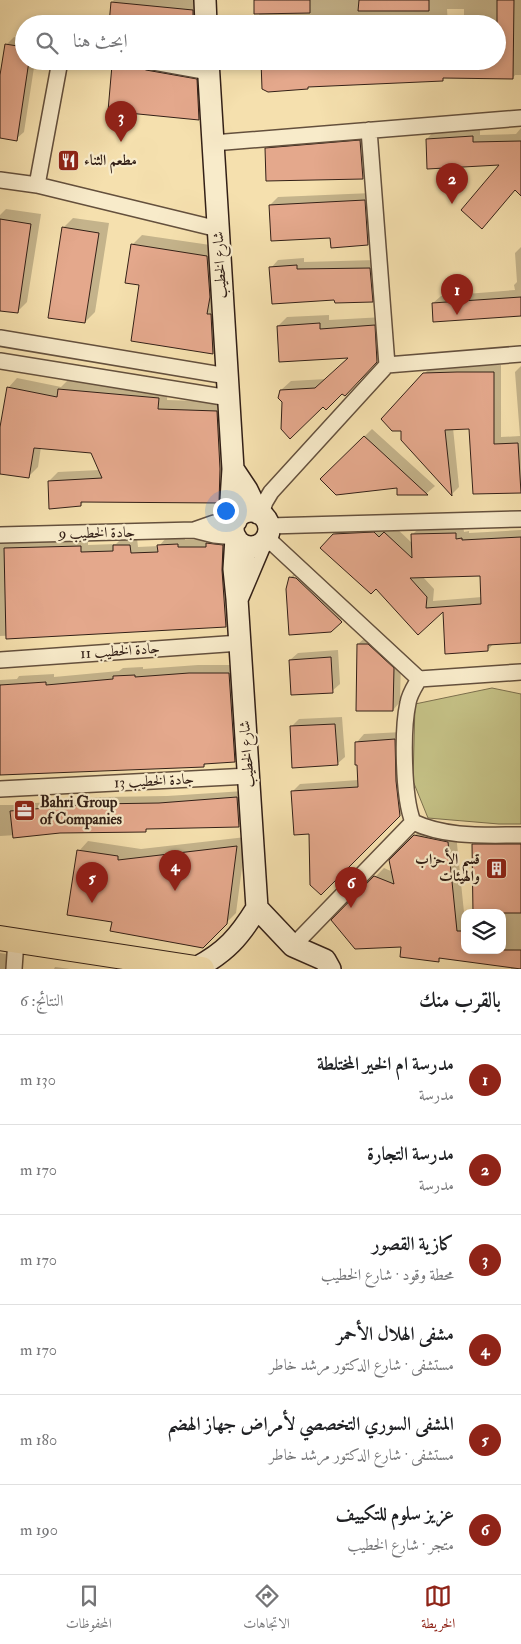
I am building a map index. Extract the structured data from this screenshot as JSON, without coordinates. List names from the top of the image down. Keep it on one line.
{"streets":{"main road":["شارع الخطيب"],"street":["جادة الخطيب 9","جادة الخطيب 11","جادة الخطيب 13"]},"crossings":[["شارع الخطيب","جادة الخطيب 9"],["شارع الخطيب","جادة الخطيب 11"],["شارع الخطيب","جادة الخطيب 13"]],"places":{"restaurant":["مطعم الثناء"],"office":["Bahri Group of Companies"],"building":["قسم الأحزاب والهيئات"]},"page":{"search":"ابحث هنا","pins":["3","2","1","4","5","6"],"heading":["بالقرب منك","النتائج: 6"],"list":[{"mark":"1","name":"مدرسة ام الخير المختلطة","note":"مدرسة","value":"130 m"},{"mark":"2","name":"مدرسة التجارة","note":"مدرسة","value":"170 m"},{"mark":"3","name":"كازية القصور","note":"محطة وقود · شارع الخطيب","value":"170 m"},{"mark":"4","name":"مشفى الهلال الأحمر","note":"مستشفى · شارع الدكتور مرشد خاطر","value":"170 m"},{"mark":"5","name":"المشفى السوري التخصصي لأمراض جهاز الهضم","note":"مستشفى · شارع الدكتور مرشد خاطر","value":"180 m"},{"mark":"6","name":"عزيز سلوم للتكييف","note":"متجر · شارع الخطيب","value":"190 m"}],"nav":["الخريطة","الاتجاهات","المحفوظات"]}}
